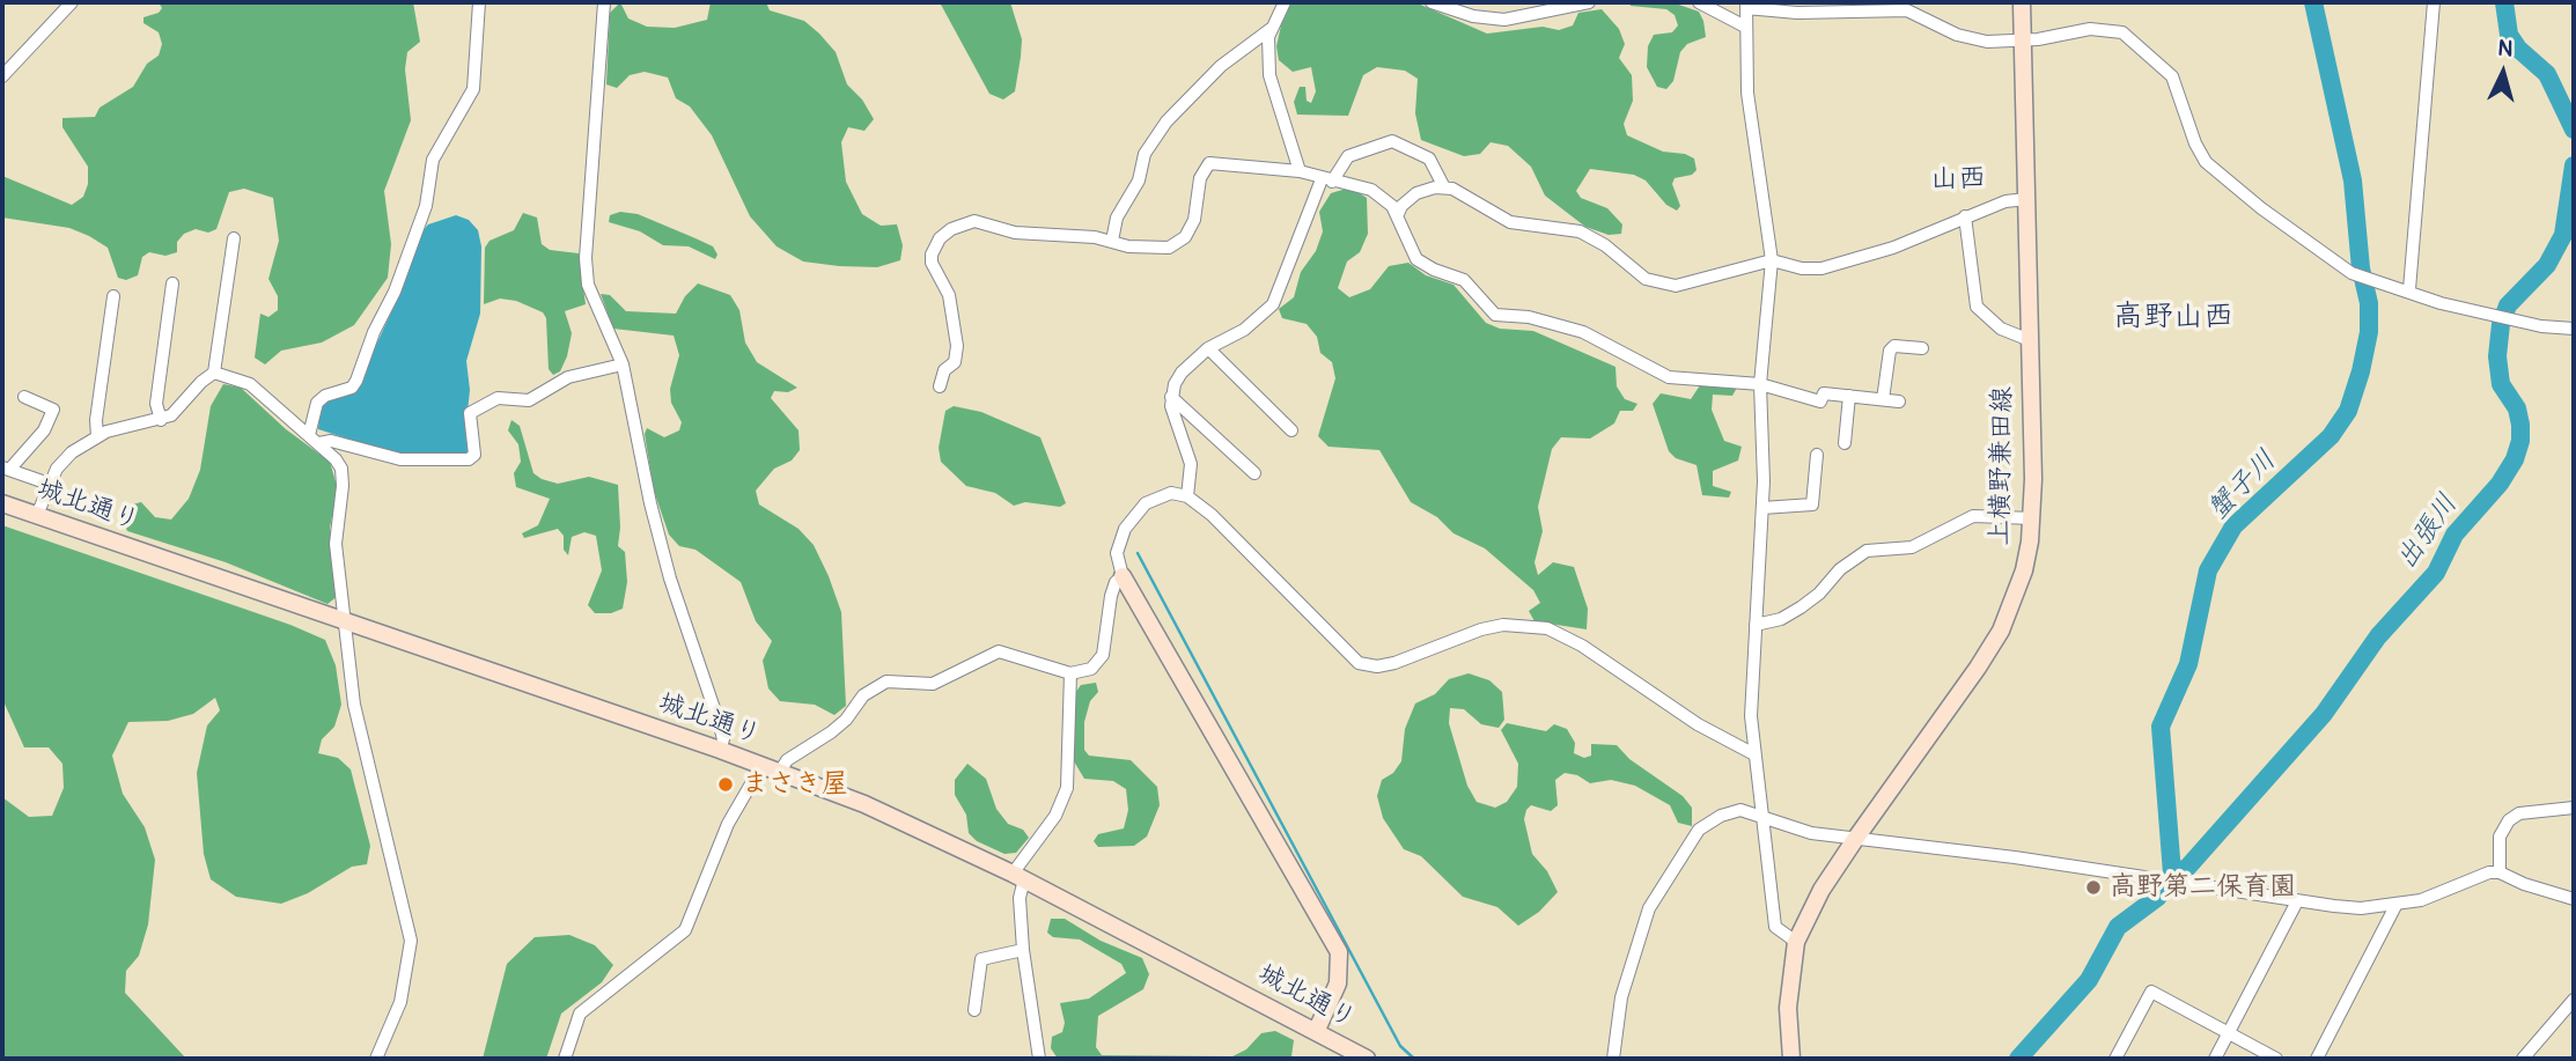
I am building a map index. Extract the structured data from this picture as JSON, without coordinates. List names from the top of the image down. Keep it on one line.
{"streets":{"street":["上横野兼田線","城北通り"]},"districts":["山西","高野山西"],"water":["蟹子川","出張川"],"places":["まさき屋","高野第二保育園"],"north":"top"}
